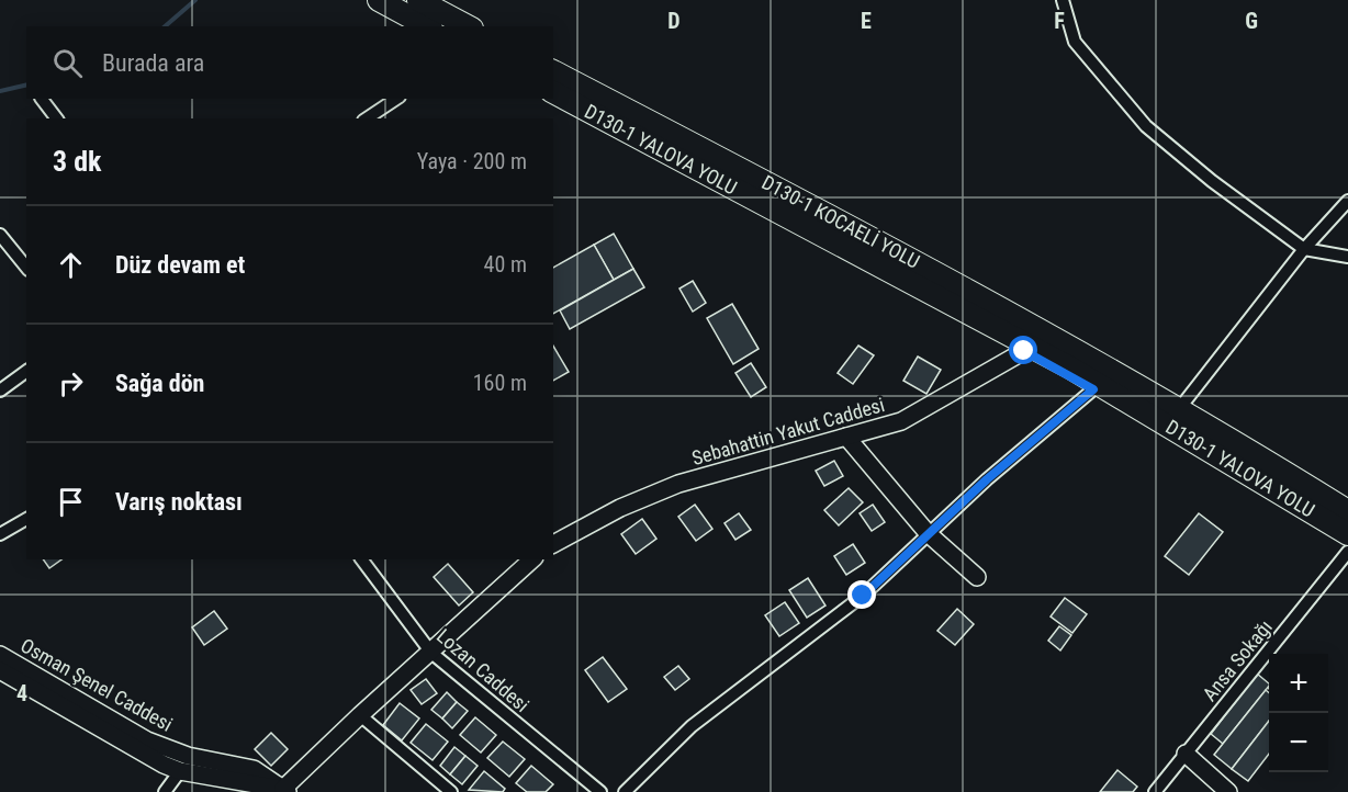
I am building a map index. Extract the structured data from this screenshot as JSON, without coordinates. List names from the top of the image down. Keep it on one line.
{"streets":{"highway":["D130-1 YALOVA YOLU","D130-1 KOCAELİ YOLU"],"street":["Sebahattin Yakut Caddesi","Ansa Sokağı","Lozan Caddesi","Osman Şenel Caddesi"]},"crossings":[["D130-1 YALOVA YOLU","D130-1 KOCAELİ YOLU"],["D130-1 YALOVA YOLU","Sebahattin Yakut Caddesi"]],"page":{"search":"Burada ara","heading":["3 dk","Yaya · 200 m"],"list":[["Düz devam et","40 m"],["Sağa dön","160 m"],"Varış noktası"],"map_buttons":["+","−"]},"grid":{"columns":["D","E","F","G"],"rows":["4"]}}
